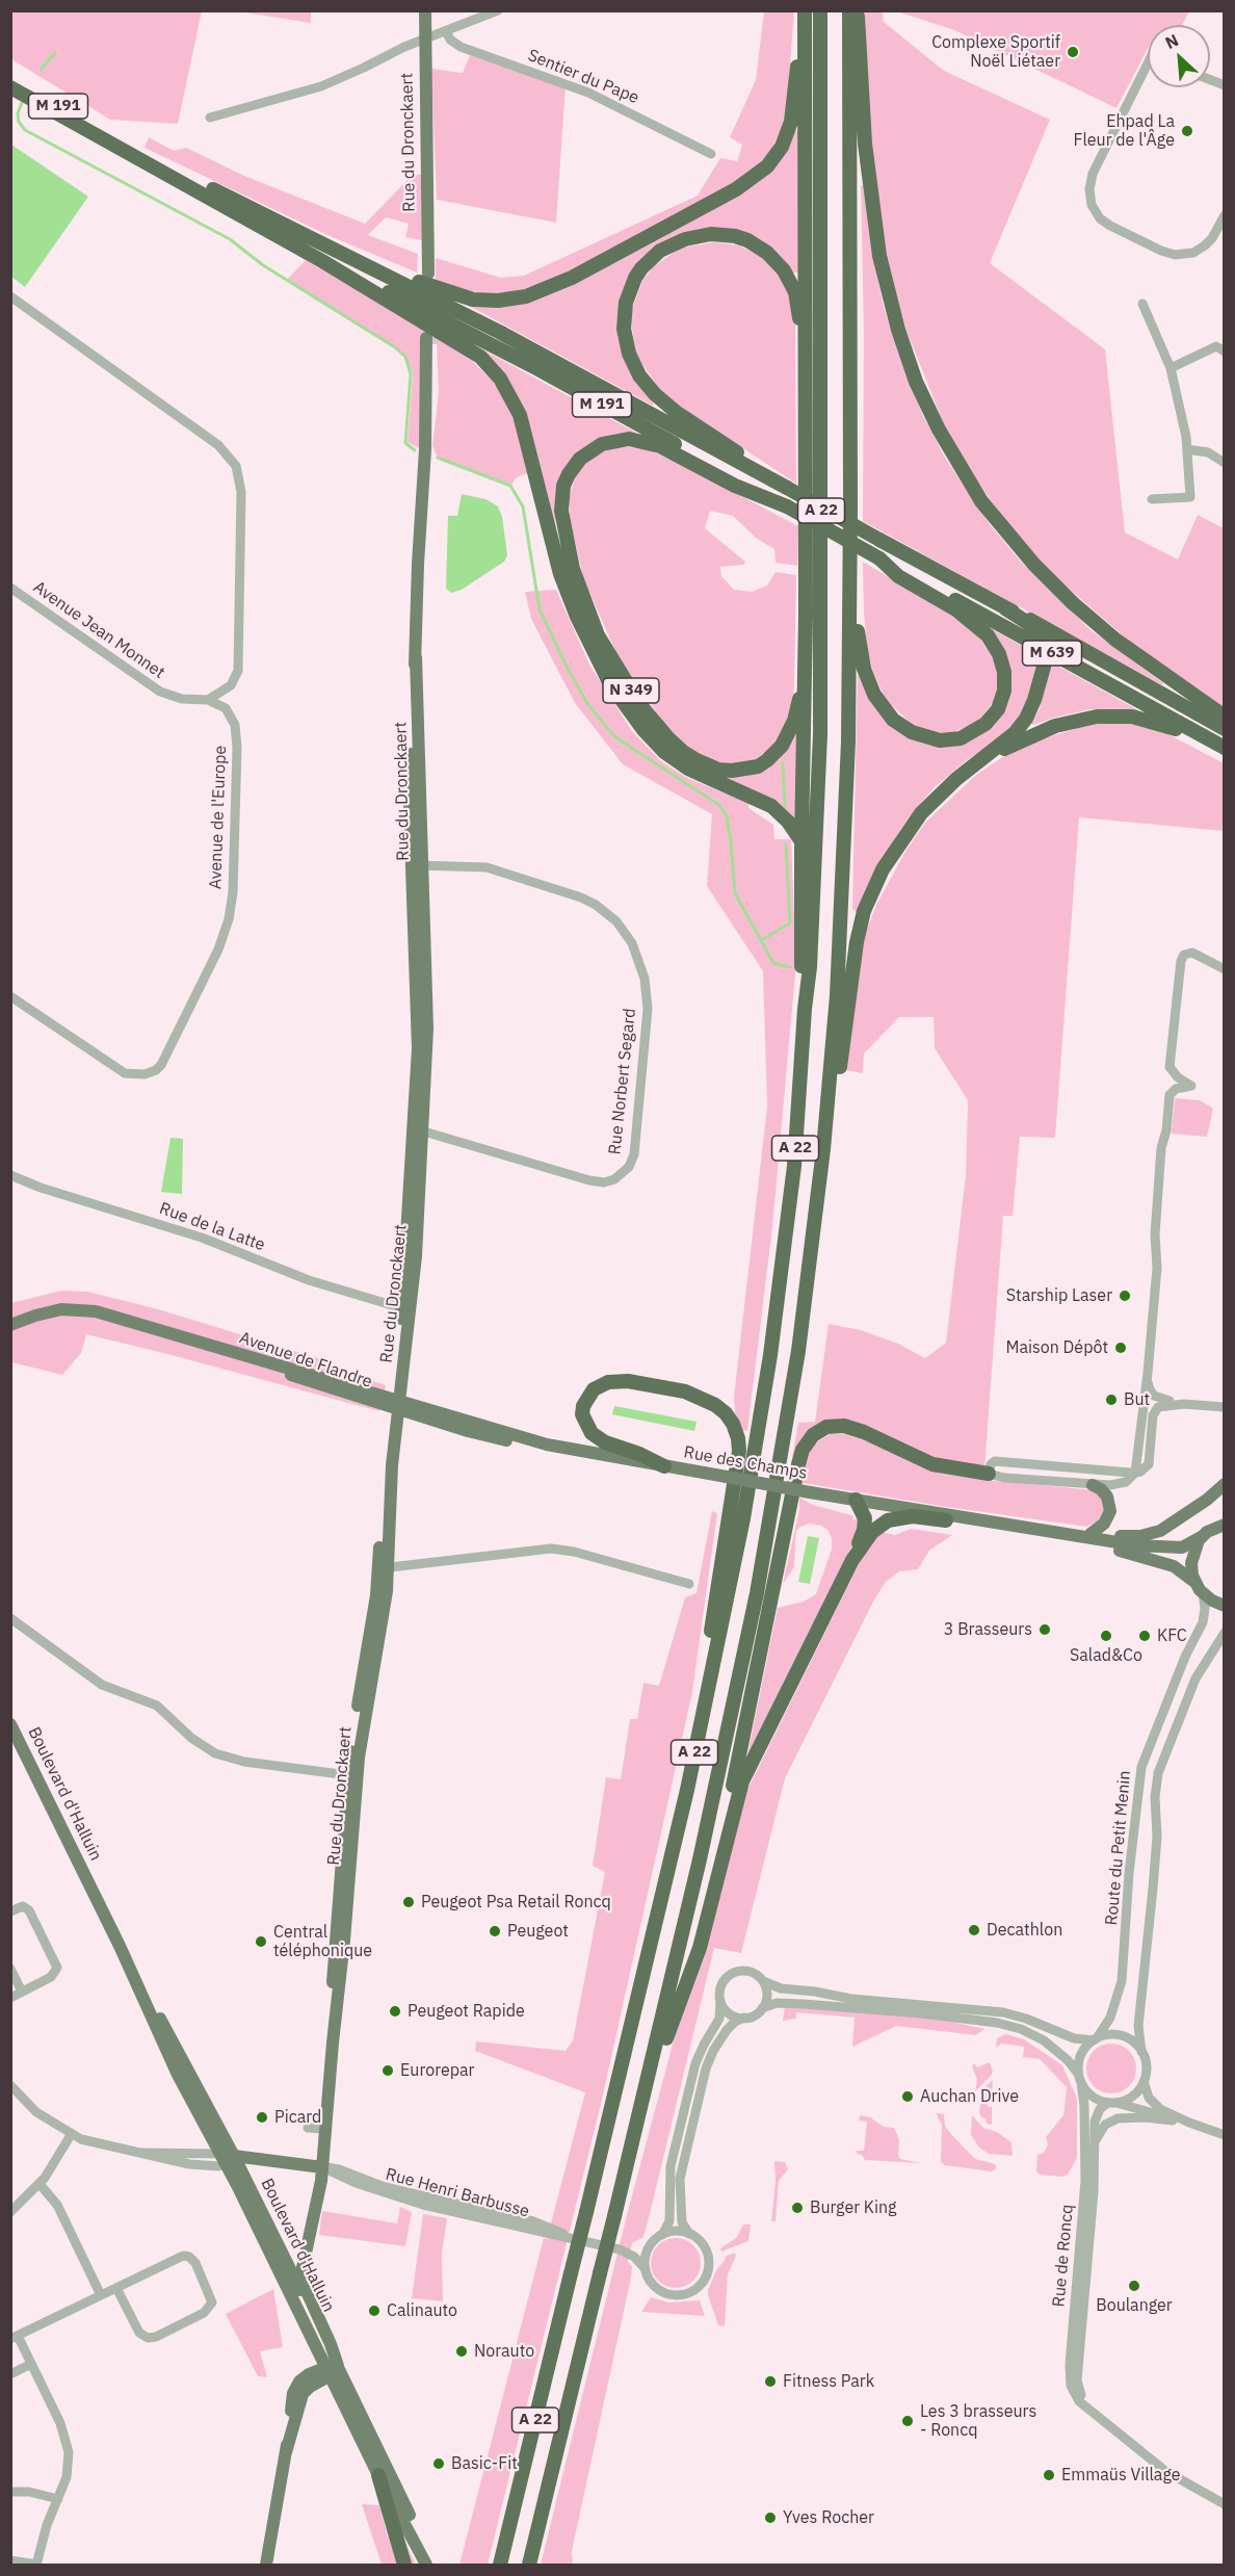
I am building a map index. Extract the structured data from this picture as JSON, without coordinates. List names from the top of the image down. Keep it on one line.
{"streets":{"highway":["M 191","A 22","M 639","N 349"],"main road":["Rue du Dronckaert","Avenue de Flandre","Rue des Champs","Boulevard d'Halluin","Rue Henri Barbusse"],"street":["Sentier du Pape","Avenue Jean Monnet","Avenue de l'Europe","Rue Norbert Segard","Rue de la Latte","Route du Petit Menin","Rue de Roncq"]},"crossings":[["M 191","M 639"],["M 191","N 349"],["Rue du Dronckaert","Rue Norbert Segard"],["Rue du Dronckaert","Rue de la Latte"],["Rue du Dronckaert","Avenue de Flandre"],["Rue du Dronckaert","Rue des Champs"],["Rue du Dronckaert","Boulevard d'Halluin"],["Rue du Dronckaert","Rue Henri Barbusse"],["Avenue Jean Monnet","Avenue de l'Europe"],["Avenue de Flandre","Rue des Champs"],["Boulevard d'Halluin","Rue Henri Barbusse"],["Route du Petit Menin","Rue de Roncq"]],"places":["Complexe Sportif Noël Liétaer","Ehpad La Fleur de l'Âge","Starship Laser","Maison Dépôt","But","3 Brasseurs","Salad&Co","KFC","Peugeot Psa Retail Roncq","Decathlon","Peugeot","Central téléphonique","Peugeot Rapide","Eurorepar","Auchan Drive","Picard","Burger King","Boulanger","Calinauto","Norauto","Fitness Park","Les 3 brasseurs - Roncq","Basic-Fit","Emmaüs Village","Yves Rocher"],"north":"top left"}
